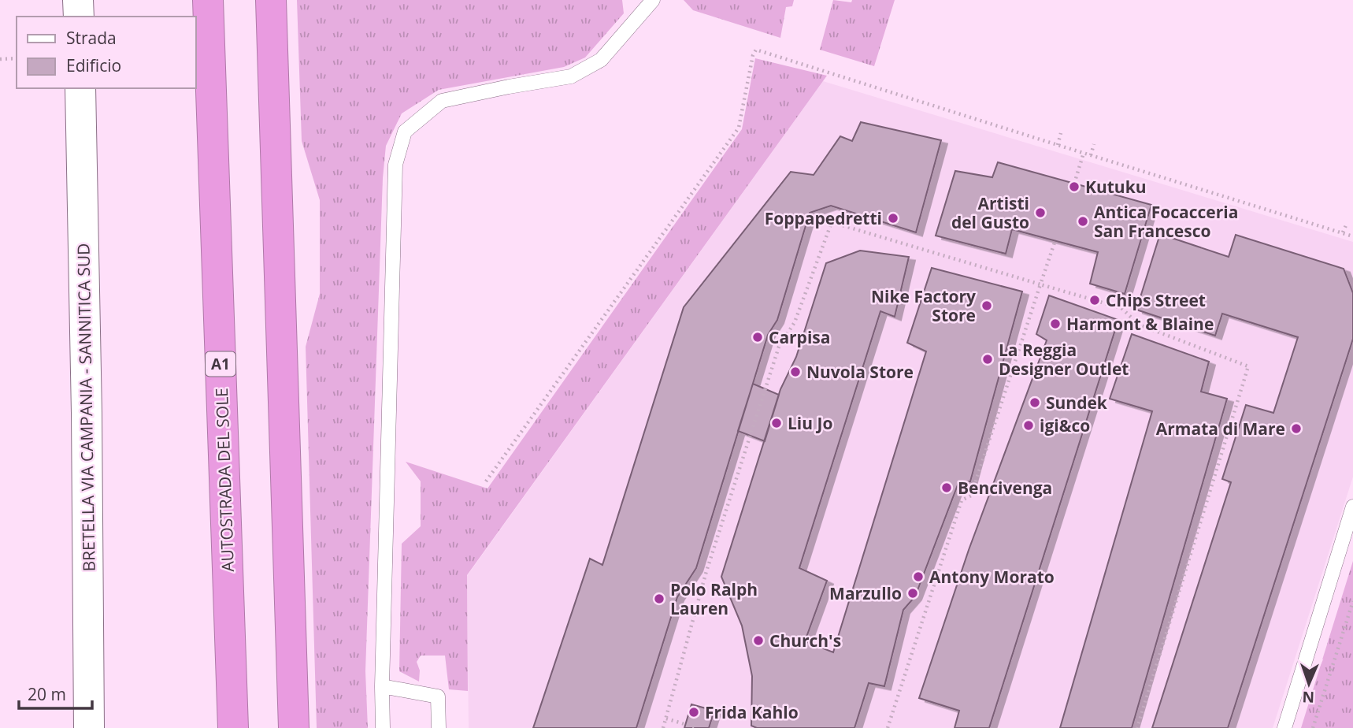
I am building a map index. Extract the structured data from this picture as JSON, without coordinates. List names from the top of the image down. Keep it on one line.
{"streets":{"highway":["A1","AUTOSTRADA DEL SOLE"],"street":["BRETELLA VIA CAMPANIA - SANNITICA SUD"]},"places":["Kutuku","Artisti del Gusto","Foppapedretti","Antica Focacceria San Francesco","Chips Street","Nike Factory Store","Harmont & Blaine","Carpisa","La Reggia Designer Outlet","Nuvola Store","Sundek","Liu Jo","igi&co","Armata di Mare","Bencivenga","Antony Morato","Marzullo","Polo Ralph Lauren","Church's","Frida Kahlo"],"legend":["Strada","Edificio"],"scale_bar":"20 m","north":"bottom"}
